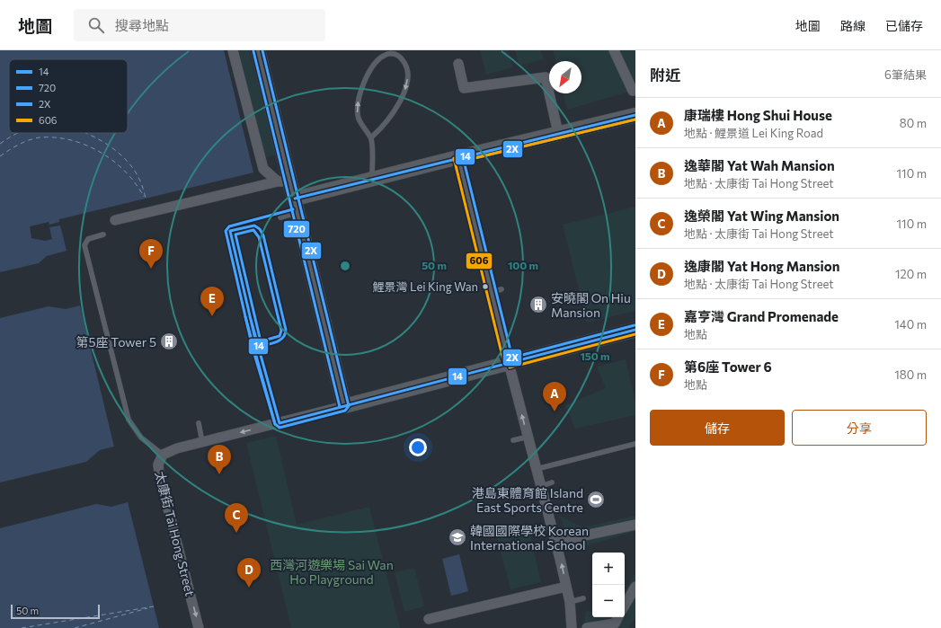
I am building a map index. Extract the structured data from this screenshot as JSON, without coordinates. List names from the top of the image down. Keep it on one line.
{"streets":{"street":["太康街 Tai Hong Street"]},"parks":["西灣河遊樂場 Sai Wan Ho Playground"],"places":{"other":["鯉景灣 Lei King Wan"],"building":["安曉閣 On Hiu Mansion","第5座 Tower 5"],"sports":["港島東體育館 Island East Sports Centre"],"school or university":["韓國國際學校 Korean International School"]},"lines":["transit line 2X","transit line 720","transit line 14","transit line 606"],"legend":["14","720","2X","606"],"scale_bar":"50 m","north":"bottom left","page":{"header":"地圖","search":"搜尋地點","nav":["地圖","路線","已儲存"],"heading":["附近","6筆結果"],"list":[{"mark":"A","name":"康瑞樓 Hong Shui House","note":"地點 · 鯉景道 Lei King Road","value":"80 m"},{"mark":"B","name":"逸華閣 Yat Wah Mansion","note":"地點 · 太康街 Tai Hong Street","value":"110 m"},{"mark":"C","name":"逸榮閣 Yat Wing Mansion","note":"地點 · 太康街 Tai Hong Street","value":"110 m"},{"mark":"D","name":"逸康閣 Yat Hong Mansion","note":"地點 · 太康街 Tai Hong Street","value":"120 m"},{"mark":"E","name":"嘉亨灣 Grand Promenade","note":"地點","value":"140 m"},{"mark":"F","name":"第6座 Tower 6","note":"地點","value":"180 m"}],"pins":["F","E","A","B","C","D"],"buttons":["儲存","分享"],"map_buttons":["+","−"],"scale":"50 m"},"rings":["50 m","100 m","150 m"]}
